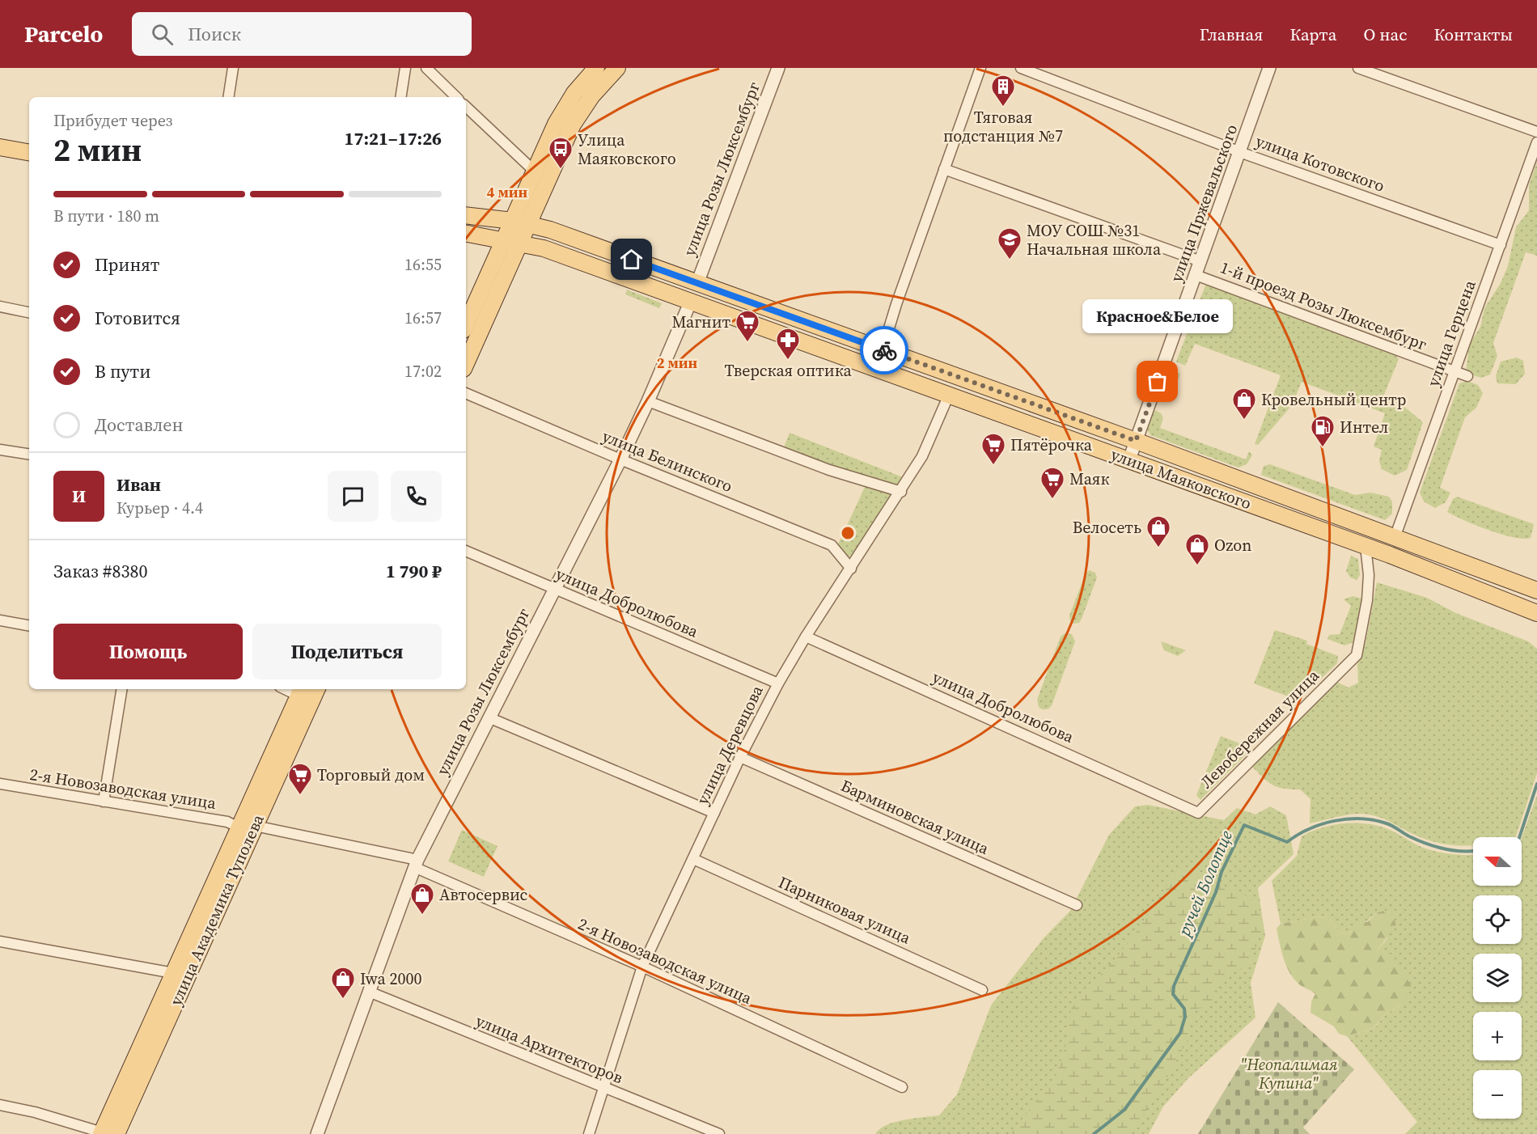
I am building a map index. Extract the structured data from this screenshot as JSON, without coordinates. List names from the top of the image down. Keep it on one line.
{"streets":{"main road":["улица Маяковского","улица Академика Туполева"],"street":["улица Котовского","улица Розы Люксембург","улица Пржевальского","1-й проезд Розы Люксембург","улица Герцена","улица Белинского","улица Добролюбова","Левобережная улица","улица Деревцова","2-я Новозаводская улица","Барминовская улица","Парниковая улица","улица Архитекторов"]},"crossings":[["улица Котовского","улица Пржевальского"],["улица Котовского","улица Герцена"],["улица Розы Люксембург","улица Белинского"],["улица Розы Люксембург","улица Маяковского"],["улица Розы Люксембург","улица Добролюбова"],["улица Розы Люксембург","2-я Новозаводская улица"],["улица Розы Люксембург","улица Архитекторов"],["улица Пржевальского","1-й проезд Розы Люксембург"],["улица Пржевальского","улица Маяковского"],["1-й проезд Розы Люксембург","улица Герцена"],["улица Герцена","улица Маяковского"],["улица Белинского","улица Деревцова"],["улица Маяковского","Левобережная улица"],["улица Маяковского","улица Деревцова"],["улица Добролюбова","Левобережная улица"],["улица Добролюбова","улица Деревцова"],["улица Деревцова","2-я Новозаводская улица"],["улица Деревцова","Барминовская улица"],["улица Деревцова","Парниковая улица"],["улица Деревцова","улица Архитекторов"],["2-я Новозаводская улица","улица Академика Туполева"]],"water":["ручей Болотце"],"parks":["\"Неопалимая Купина\""],"places":{"building":["Тяговая подстанция №7"],"bus stop":["Улица Маяковского"],"school or university":["МОУ СОШ №31 Начальная школа"],"supermarket":["Магнит","Пятёрочка","Маяк","Торговый дом"],"pharmacy":["Тверская оптика"],"other":["Красное&Белое"],"shop":["Кровельный центр","Велосеть","Ozon","Автосервис","Iwa 2000"],"fuel station":["Интел"]},"north":"left","page":{"header":"Parcelo","search":"Поиск","nav":["Главная","Карта","О нас","Контакты"],"heading":["2 мин","Прибудет через","17:21–17:26"],"panel":["Иван","Курьер · 4.4","Заказ #8380","1 790 ₽"],"bar":"В пути · 180 m","list":[["Принят","16:55"],["Готовится","16:57"],["В пути","17:02"],"Доставлен"],"bubble":"Красное&Белое","round":"И","buttons":["Помощь","Поделиться"],"map_buttons":["+","−"]},"rings":["4 мин","2 мин"]}
